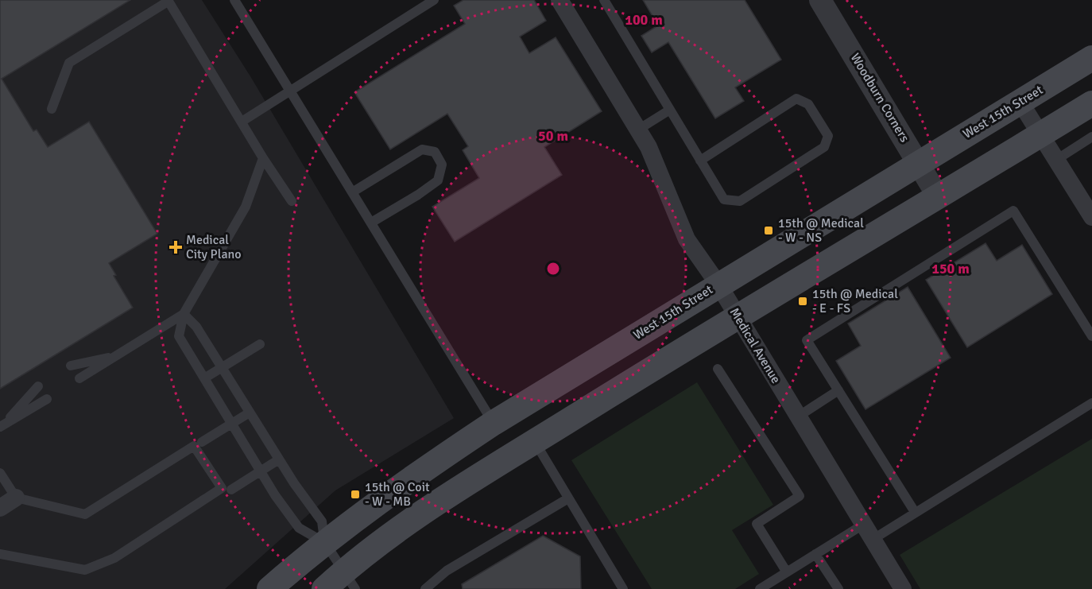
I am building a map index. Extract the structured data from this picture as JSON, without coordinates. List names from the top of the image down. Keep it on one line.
{"streets":{"main road":["West 15th Street"],"street":["Woodburn Corners","Medical Avenue"]},"crossings":[["Woodburn Corners","West 15th Street"],["West 15th Street","Medical Avenue"]],"places":{"transit":["15th @ Medical - W - NS","15th @ Medical - E - FS","15th @ Coit - W - MB"],"health":["Medical City Plano"]},"rings":["100 m","50 m","150 m"]}
